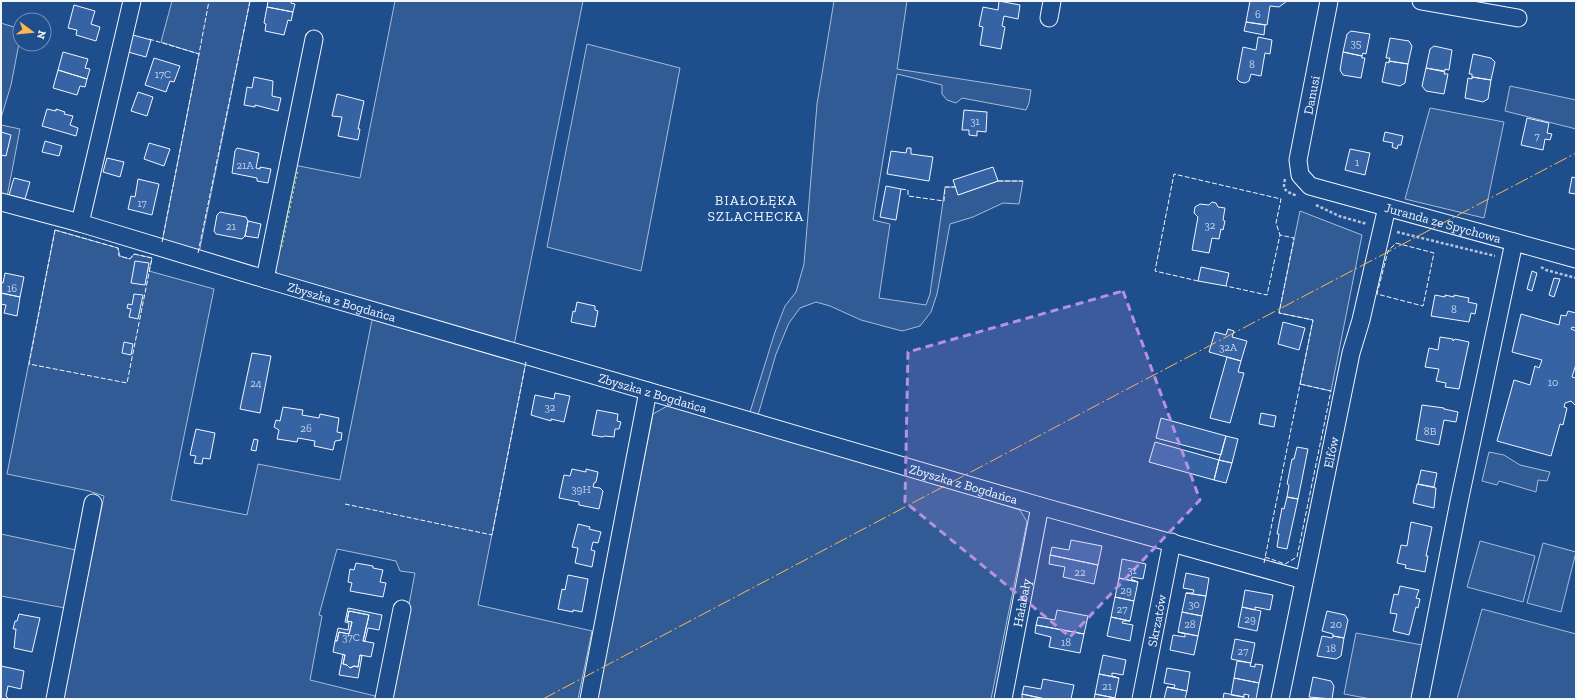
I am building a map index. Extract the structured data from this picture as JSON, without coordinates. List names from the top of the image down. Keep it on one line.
{"streets":{"street":["Danusi","Juranda ze Spychowa","Zbyszka z Bogdańca","Elfów","Hałabały","Skrzatów"]},"crossings":[["Danusi","Juranda ze Spychowa"],["Juranda ze Spychowa","Elfów"],["Zbyszka z Bogdańca","Elfów"],["Zbyszka z Bogdańca","Hałabały"],["Zbyszka z Bogdańca","Skrzatów"]],"districts":["BIAŁOŁĘKA SZLACHECKA"],"house_numbers":["6","35","8","17C","31","7","1","21A","17","32","21","16","8","32A","10","24","32","26","8B","39H","31","22","29","30","27","29","28","20","37C","18","18","27","21"],"north":"right"}
